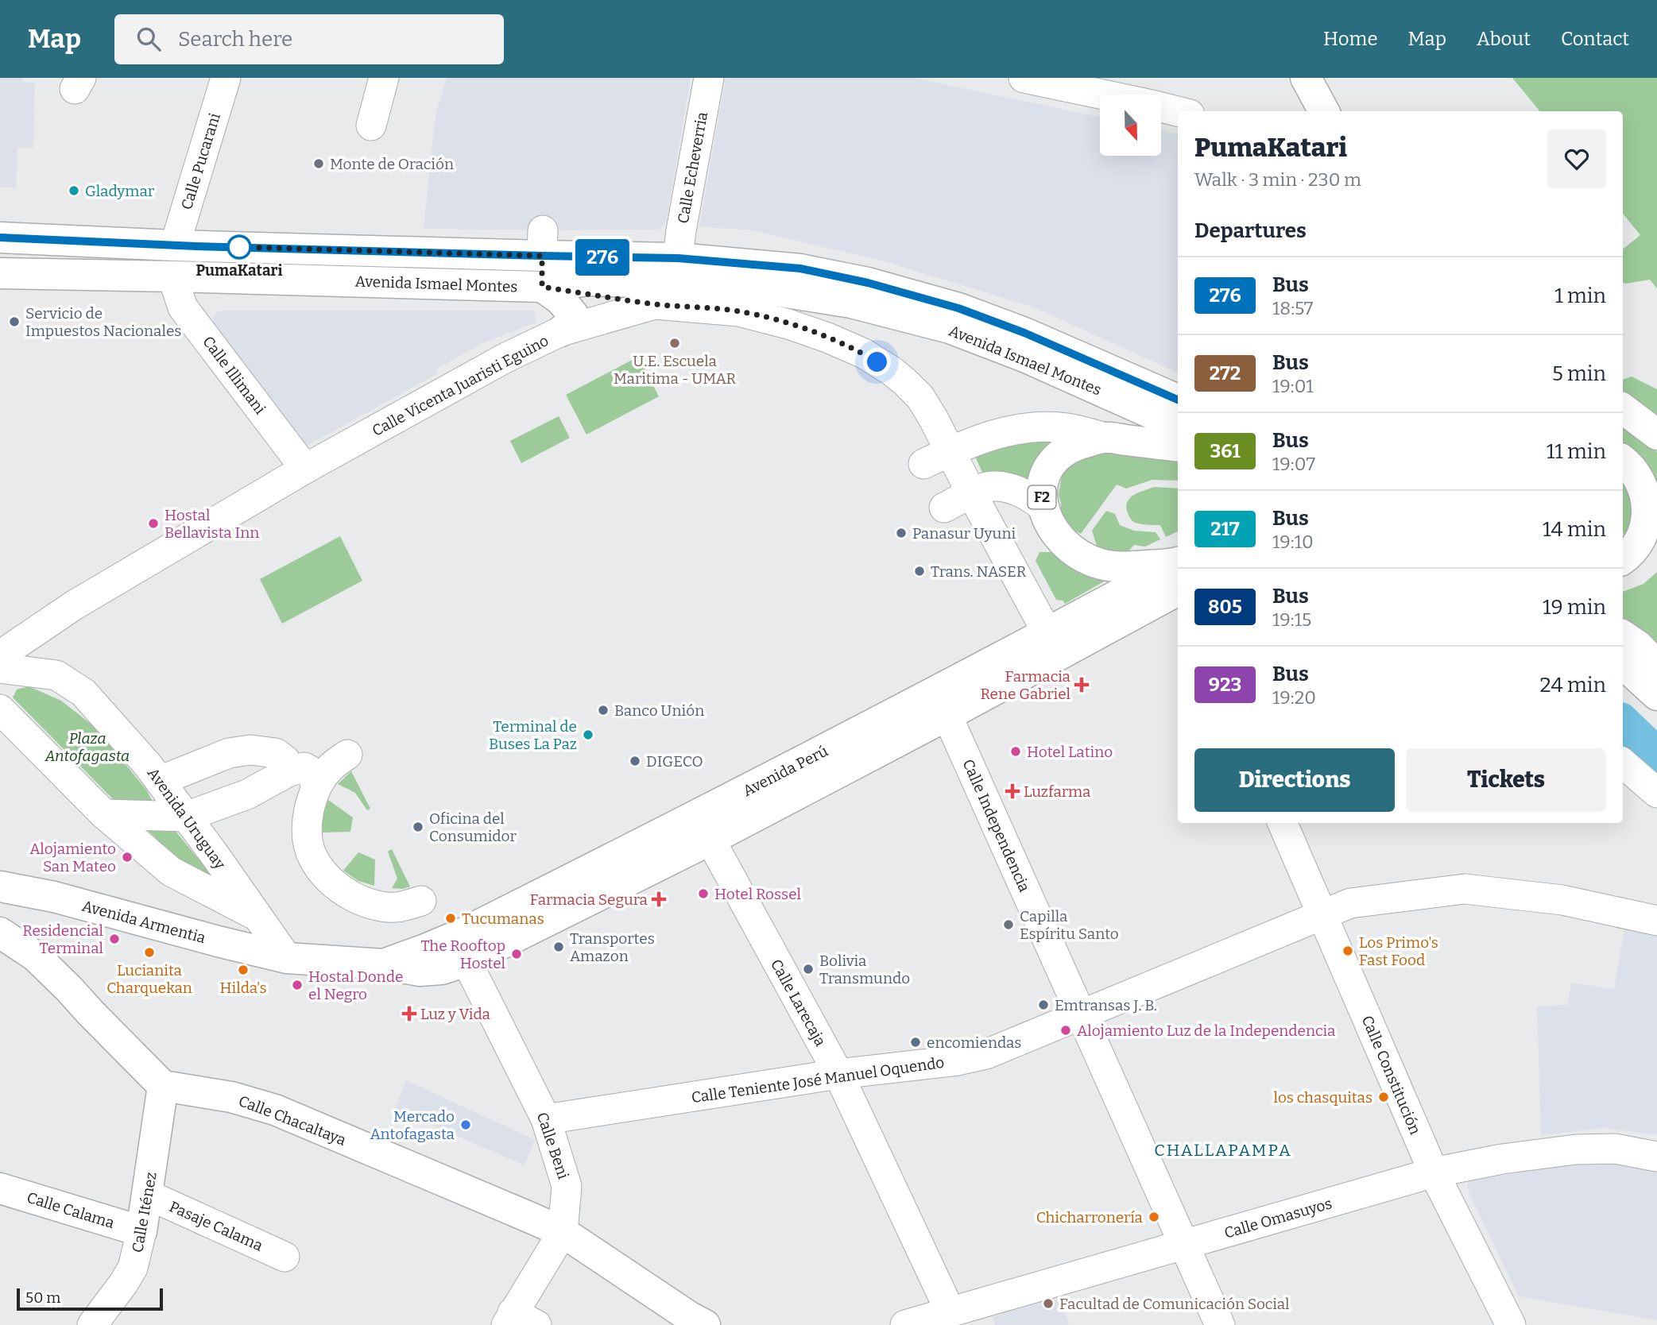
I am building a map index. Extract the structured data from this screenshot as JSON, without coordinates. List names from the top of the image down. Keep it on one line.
{"streets":{"main road":["Avenida Ismael Montes","F2","Avenida Perú","Avenida Armentia","Calle Chacaltaya","Calle Calama","Calle Iténez"],"street":["Calle Pucarani","Calle Echeverria","Calle Illimani","Calle Vicenta Juaristi Eguino","Avenida Uruguay","Calle Independencia","Calle Larecaja","Calle Constitución","Calle Teniente José Manuel Oquendo","Calle Beni","Calle Omasuyos","Pasaje Calama"]},"crossings":[["Calle Pucarani","Avenida Ismael Montes"],["Calle Echeverria","Avenida Ismael Montes"],["Avenida Ismael Montes","Calle Illimani"],["Calle Illimani","Calle Vicenta Juaristi Eguino"],["Calle Vicenta Juaristi Eguino","Avenida Perú"],["Avenida Perú","Avenida Uruguay"],["Avenida Perú","Calle Independencia"],["Avenida Perú","Avenida Armentia"],["Avenida Perú","Calle Larecaja"],["Avenida Perú","Calle Beni"],["Avenida Uruguay","Avenida Armentia"],["Calle Independencia","Calle Teniente José Manuel Oquendo"],["Calle Independencia","Calle Omasuyos"],["Calle Larecaja","Calle Teniente José Manuel Oquendo"],["Calle Larecaja","Calle Omasuyos"],["Calle Constitución","Calle Teniente José Manuel Oquendo"],["Calle Constitución","Calle Omasuyos"],["Calle Teniente José Manuel Oquendo","Calle Beni"],["Calle Chacaltaya","Calle Beni"],["Calle Chacaltaya","Calle Iténez"],["Calle Calama","Calle Iténez"],["Calle Iténez","Pasaje Calama"]],"districts":["CHALLAPAMPA"],"parks":["Plaza Antofagasta"],"places":{"other":["Monte de Oración","Gladymar","PumaKatari","Servicio de Impuestos Nacionales","U.E. Escuela Maritima - UMAR","Hostal Bellavista Inn","Panasur Uyuni","Trans. NASER","Banco Unión","Terminal de Buses La Paz","Hotel Latino","DIGECO","Oficina del Consumidor","Alojamiento San Mateo","Hotel Rossel","Tucumanas","Capilla Espíritu Santo","Residencial Terminal","Transportes Amazon","Los Primo's Fast Food","Lucianita Charquekan","The Rooftop Hostel","Bolivia Transmundo","Hilda's","Hostal Donde el Negro","Emtransas J. B.","Alojamiento Luz de la Independencia","encomiendas","los chasquitas","Mercado Antofagasta","Chicharronería","Facultad de Comunicación Social"],"health":["Farmacia Rene Gabriel","Luzfarma","Farmacia Segura","Luz y Vida"]},"lines":["bus line 276"],"scale_bar":"50 m","north":"bottom","page":{"header":"Map","search":"Search here","nav":["Home","Map","About","Contact"],"on_map":"276","heading":[["PumaKatari","Walk · 3 min · 230 m"],"Departures"],"list":[{"mark":"276","name":"Bus","note":"18:57","value":"1 min"},{"mark":"272","name":"Bus","note":"19:01","value":"5 min"},{"mark":"361","name":"Bus","note":"19:07","value":"11 min"},{"mark":"217","name":"Bus","note":"19:10","value":"14 min"},{"mark":"805","name":"Bus","note":"19:15","value":"19 min"},{"mark":"923","name":"Bus","note":"19:20","value":"24 min"}],"buttons":["Directions","Tickets"],"scale":"50 m"}}
